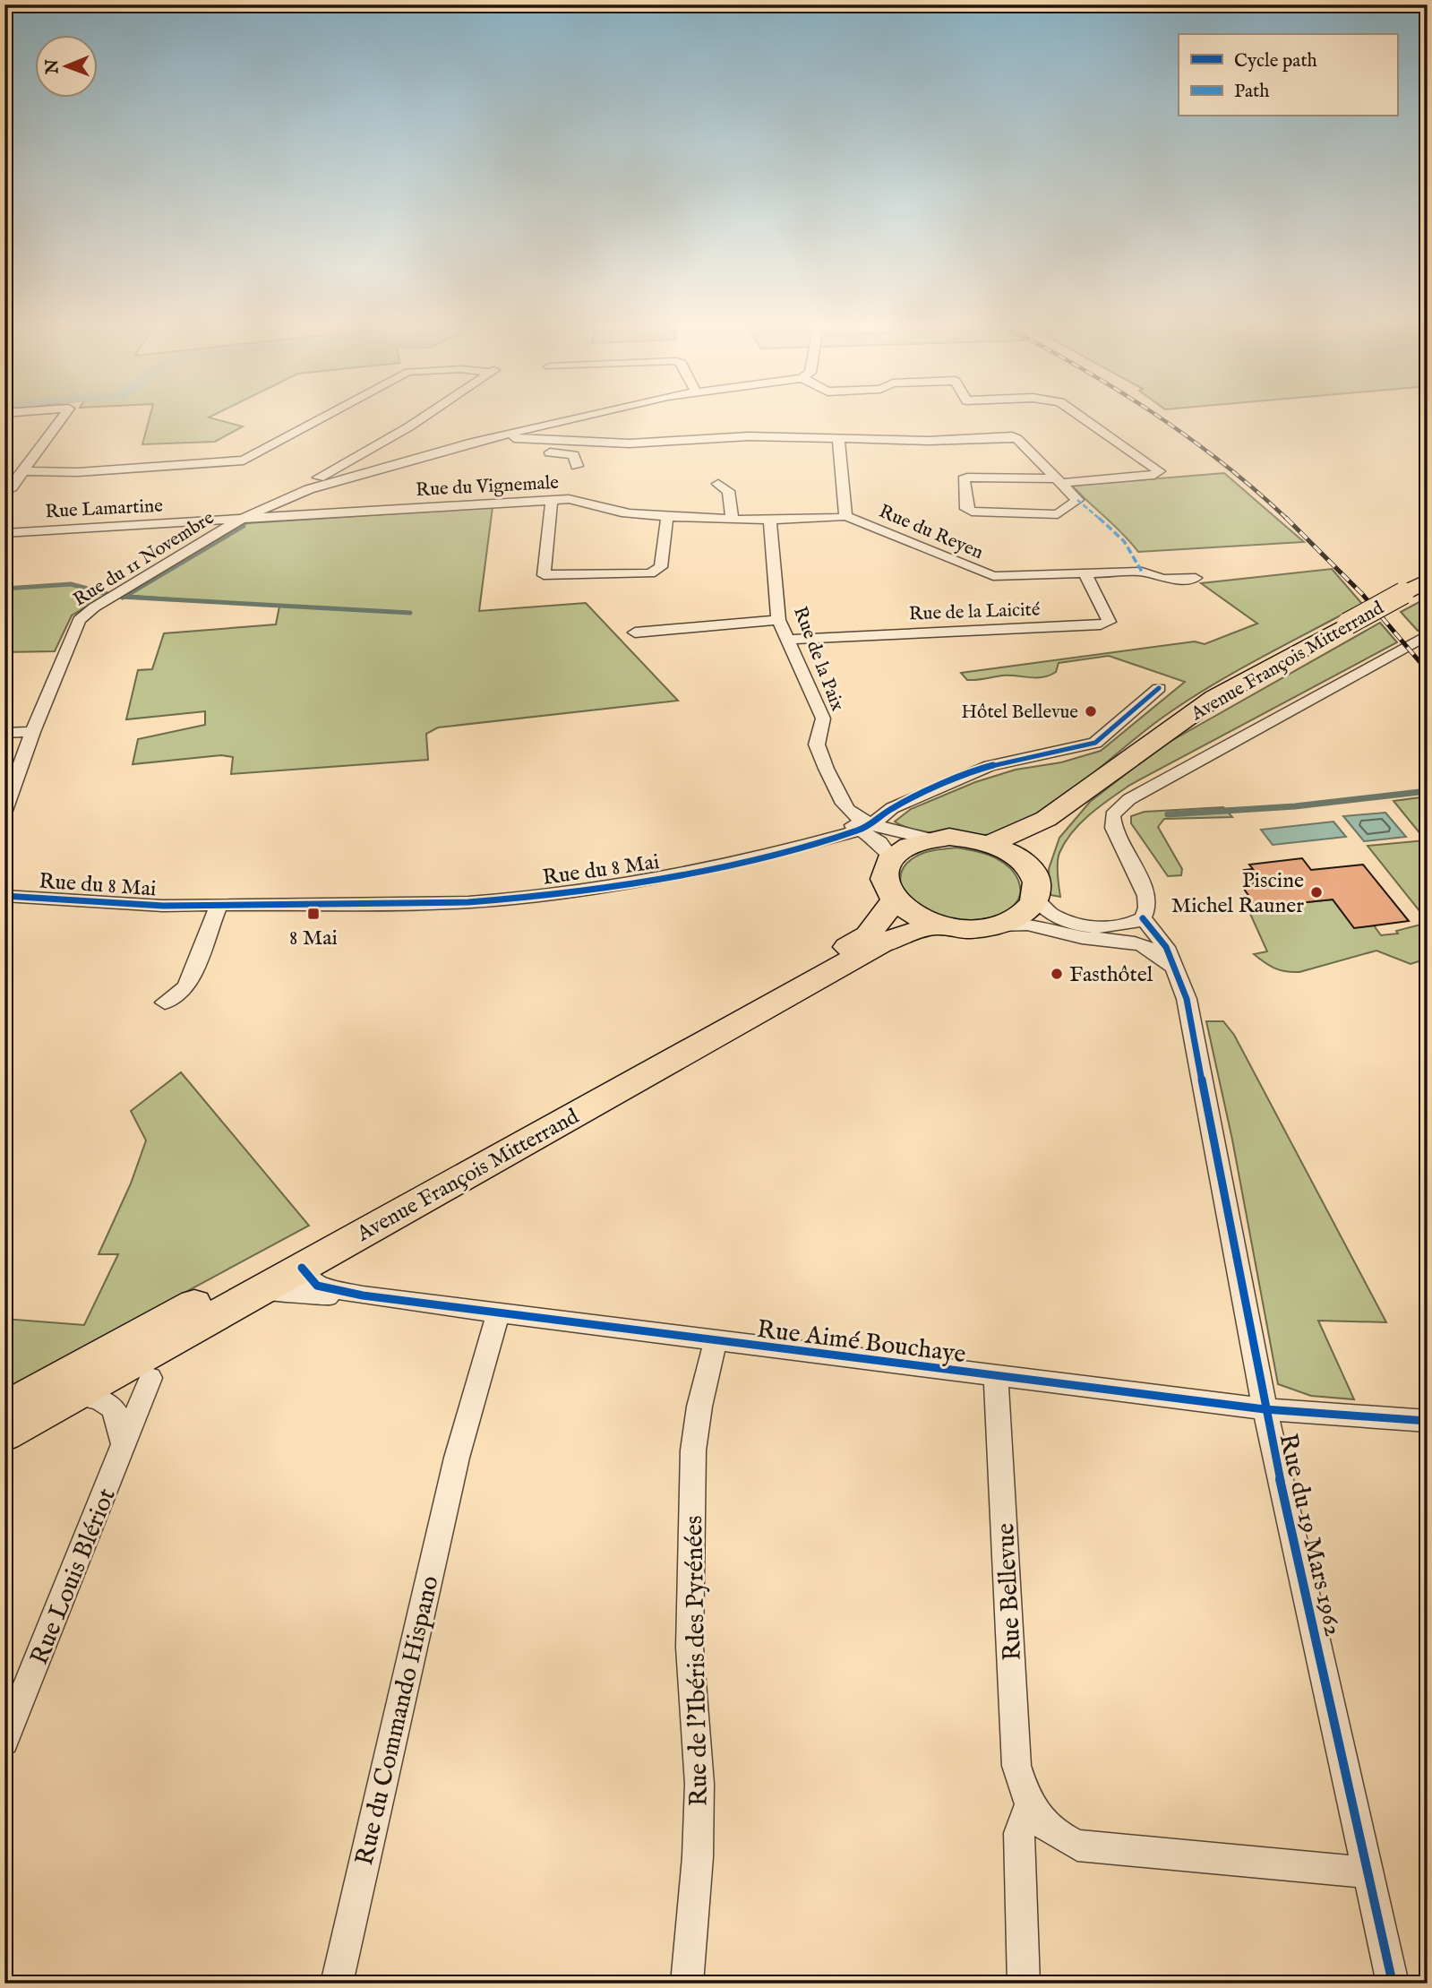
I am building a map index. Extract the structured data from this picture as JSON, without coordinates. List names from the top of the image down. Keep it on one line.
{"streets":{"main road":["Avenue François Mitterrand"],"street":["Rue du Vignemale","Rue Lamartine","Rue du Reyen","Rue du 11 Novembre","Rue de la Laicité","Rue de la Paix","Rue du 8 Mai","Rue Aimé Bouchaye","Rue du 19 Mars 1962","Rue Louis Blériot","Rue Bellevue","Rue de l'Ibéris des Pyrénées","Rue du Commando Hispano"]},"crossings":[["Rue du Vignemale","Rue Lamartine"],["Rue du Vignemale","Rue du Reyen"],["Rue du Vignemale","Rue du 11 Novembre"],["Rue du Vignemale","Rue de la Paix"],["Rue Lamartine","Rue du 11 Novembre"],["Rue du Reyen","Rue de la Laicité"],["Rue de la Laicité","Rue de la Paix"],["Rue de la Paix","Rue du 8 Mai"],["Avenue François Mitterrand","Rue Aimé Bouchaye"],["Rue Aimé Bouchaye","Rue du 19 Mars 1962"],["Rue Aimé Bouchaye","Rue Bellevue"],["Rue Aimé Bouchaye","Rue de l'Ibéris des Pyrénées"],["Rue Aimé Bouchaye","Rue du Commando Hispano"],["Rue du 19 Mars 1962","Rue Bellevue"]],"places":{"other":["Hôtel Bellevue","Piscine Michel Rauner","Fasthôtel"],"transit":["8 Mai"]},"legend":["Cycle path","Path"],"north":"left"}
